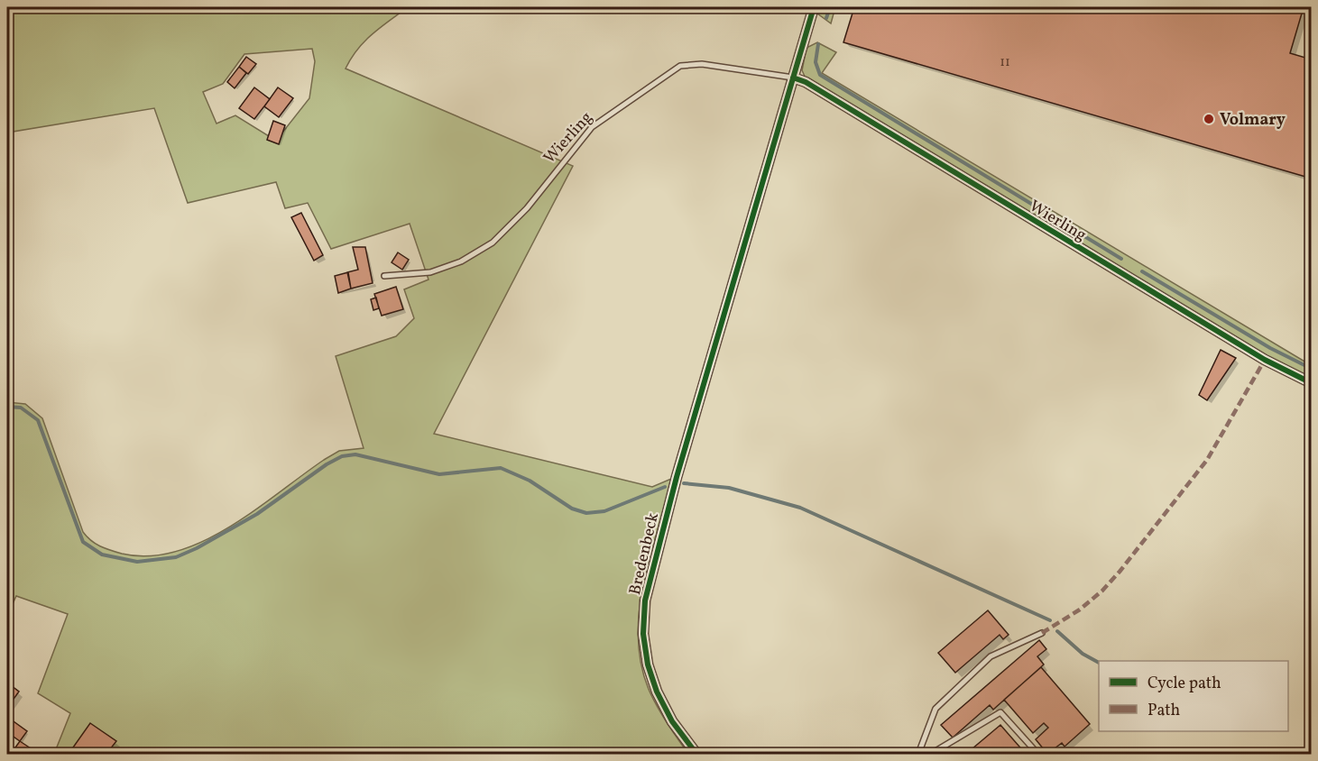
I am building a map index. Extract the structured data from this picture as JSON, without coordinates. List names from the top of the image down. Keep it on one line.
{"streets":{"street":["Wierling","Bredenbeck"]},"crossings":[["Wierling","Bredenbeck"]],"places":["Volmary"],"house_numbers":["11"],"legend":["Cycle path","Path"]}
